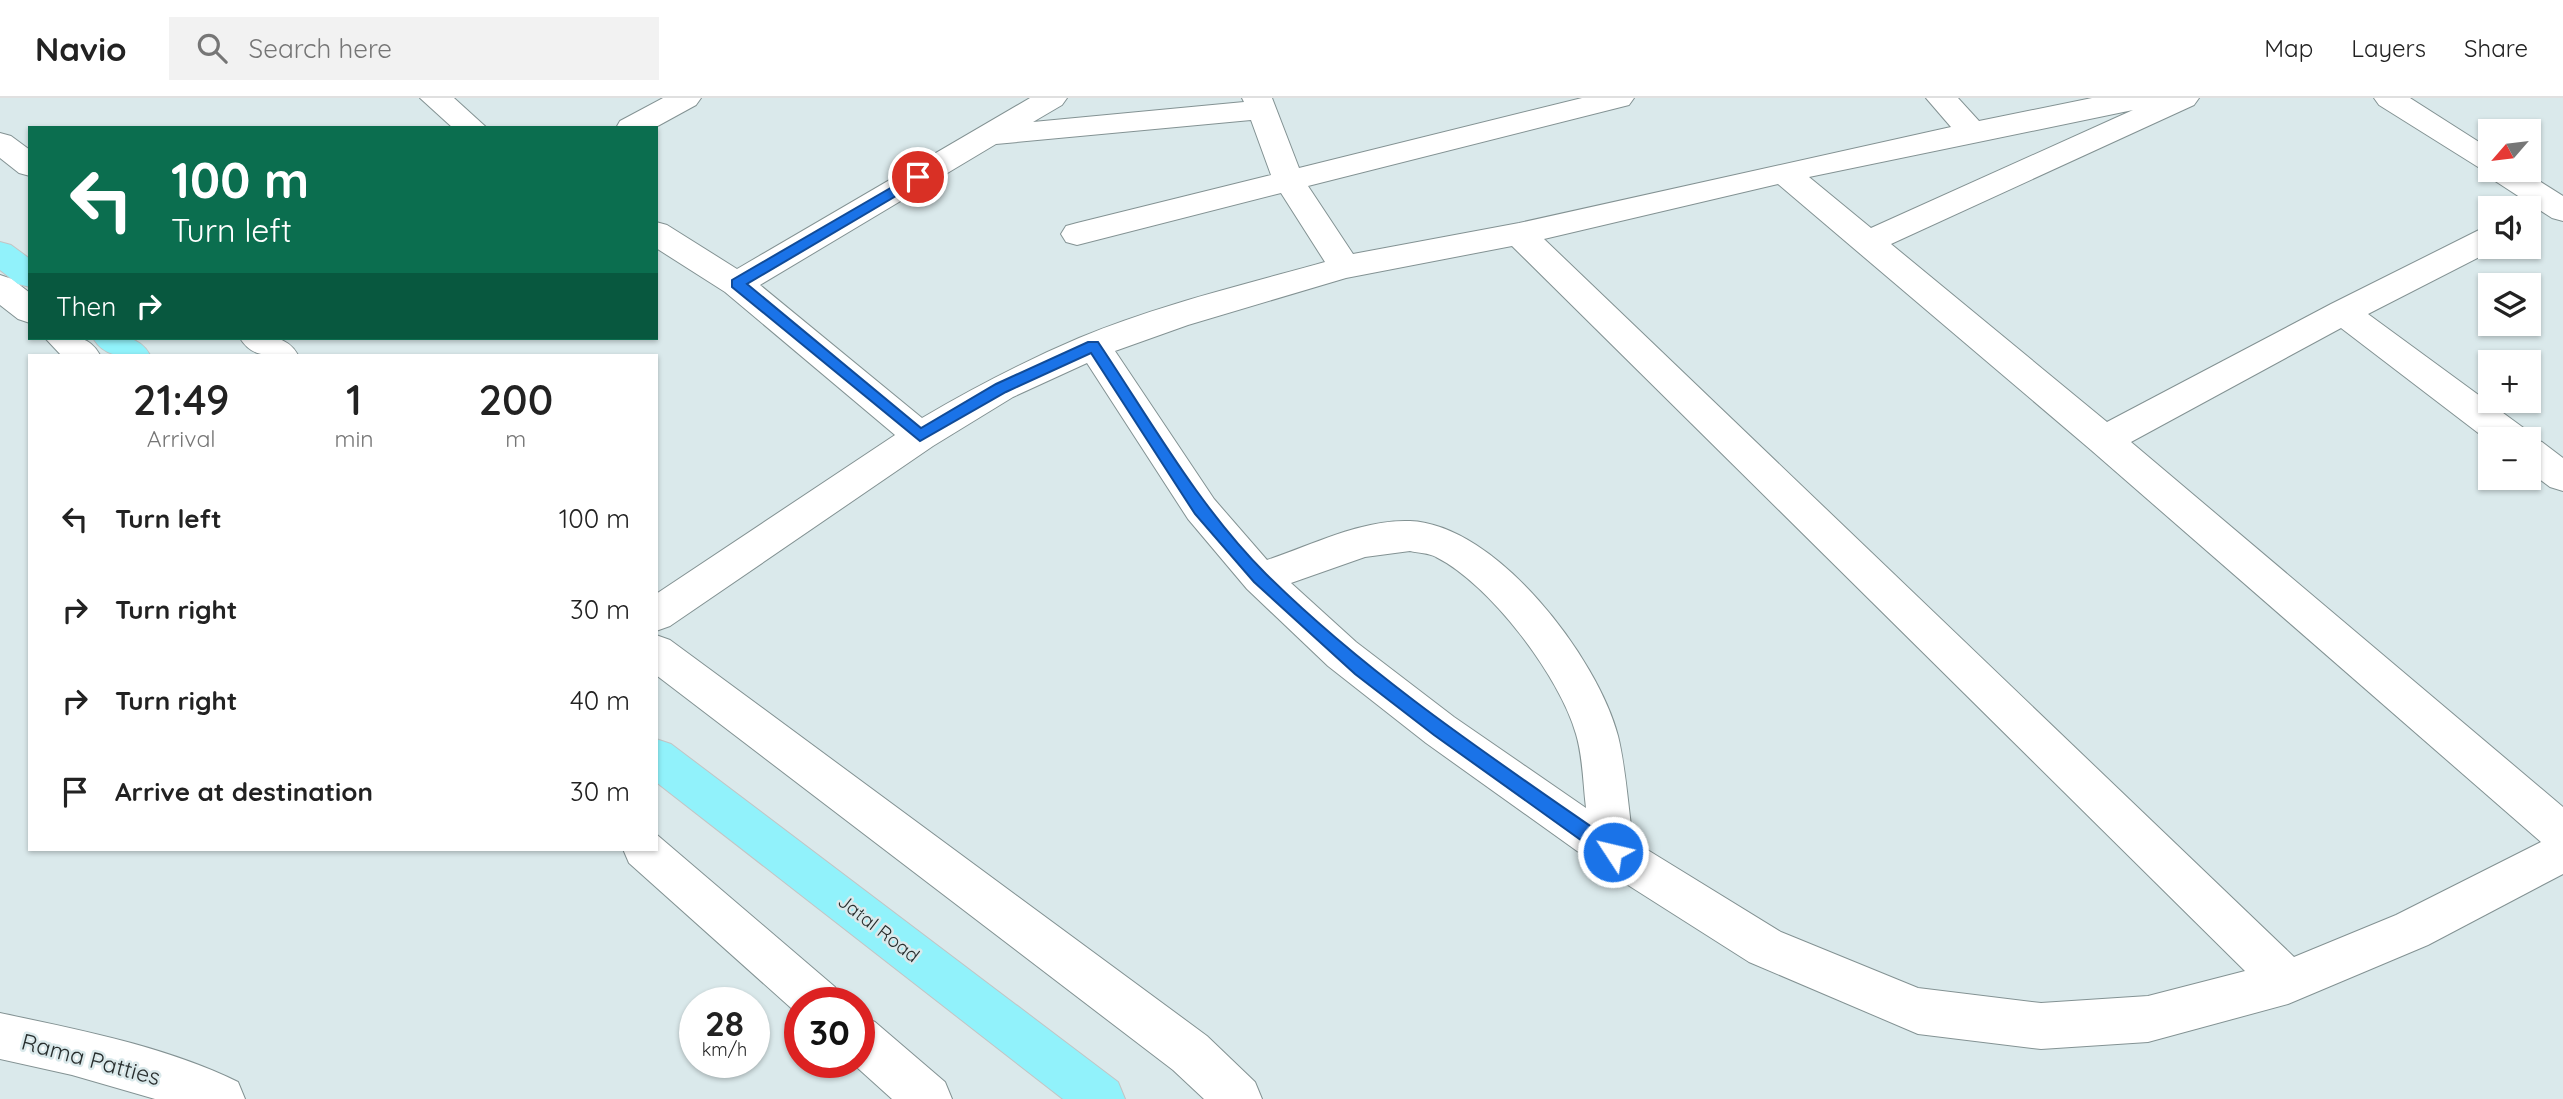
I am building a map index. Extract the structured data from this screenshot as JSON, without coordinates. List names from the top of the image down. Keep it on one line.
{"streets":{"main road":["Jatal Road"],"street":["Rama Patties"]},"north":"bottom left","page":{"header":"Navio","search":"Search here","nav":["Map","Layers","Share"],"map_buttons":["+","−"],"turn":["100 m","Turn left"],"then":"Then","eta":["21:49","Arrival","1","min","200","m"],"list":[{"name":"Turn left","value":"100 m"},{"name":"Turn right","value":"30 m"},{"name":"Turn right","value":"40 m"},{"name":"Arrive at destination","value":"30 m"}],"speed":"28 km/h","limit":"30"}}
